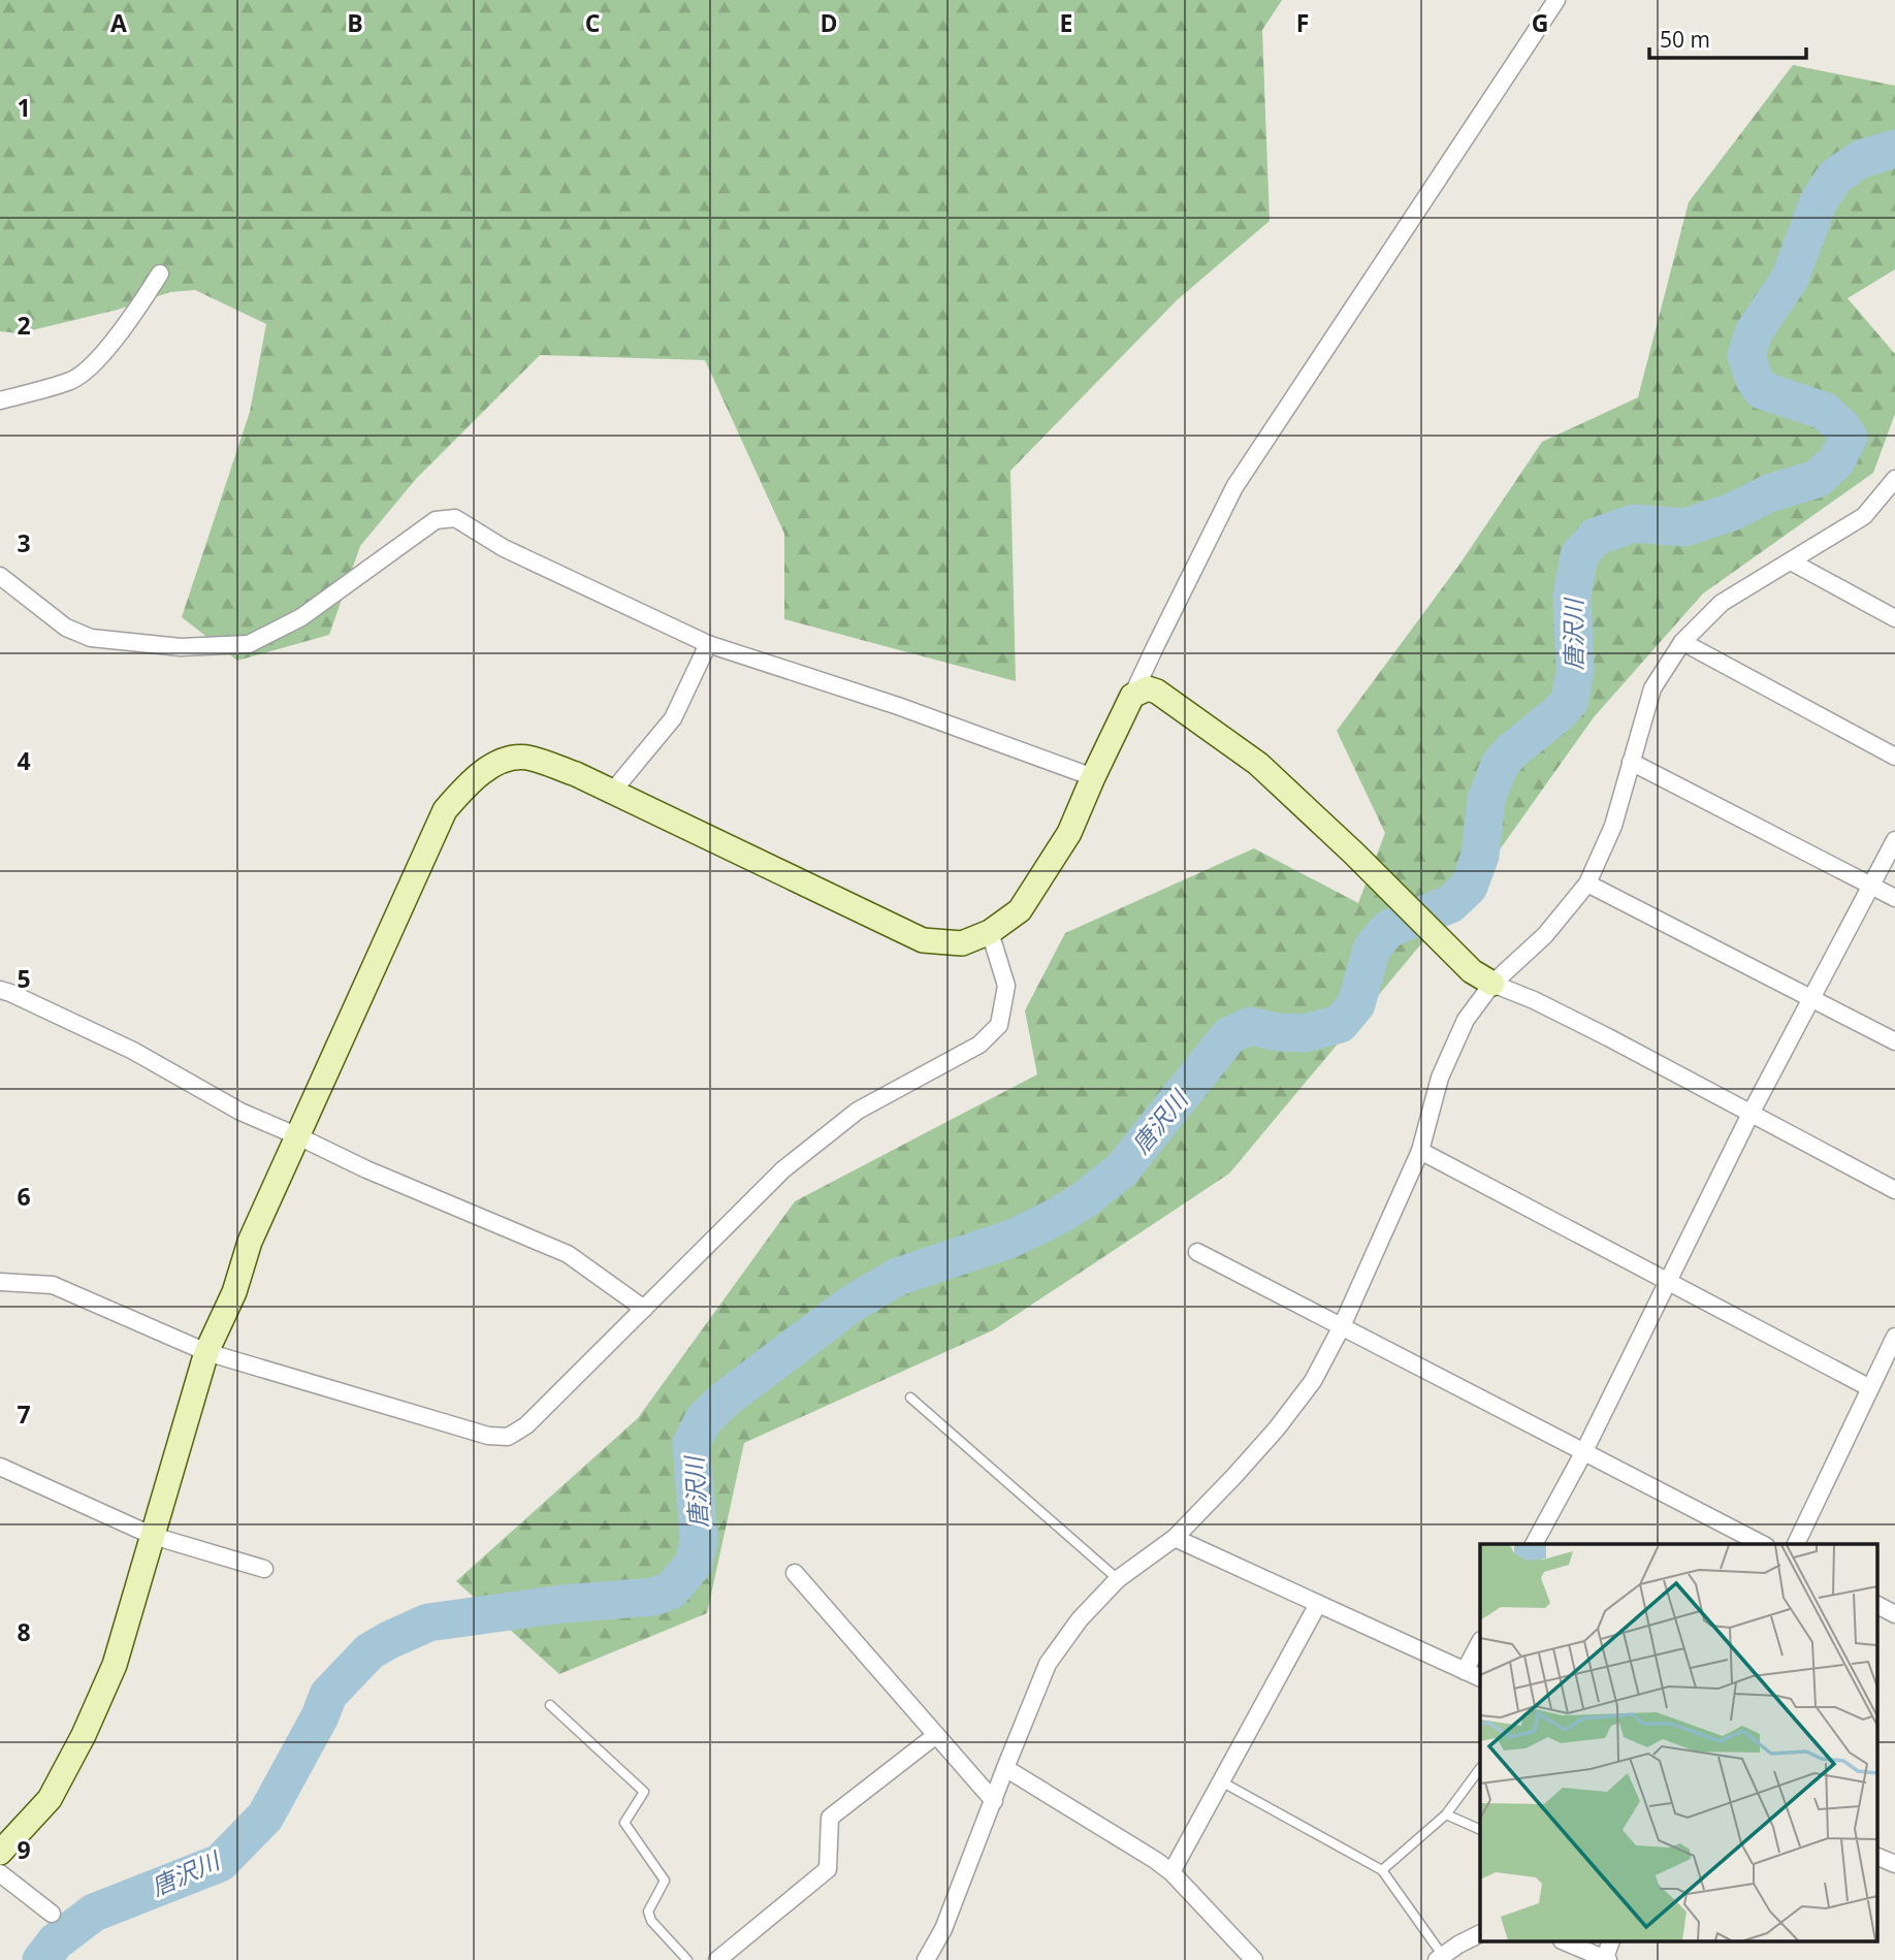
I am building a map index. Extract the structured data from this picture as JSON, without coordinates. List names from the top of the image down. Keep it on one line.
{"water":["唐沢川"],"scale_bar":"50 m","grid":{"columns":["A","B","C","D","E","F","G"],"rows":["1","2","3","4","5","6","7","8","9"]}}
